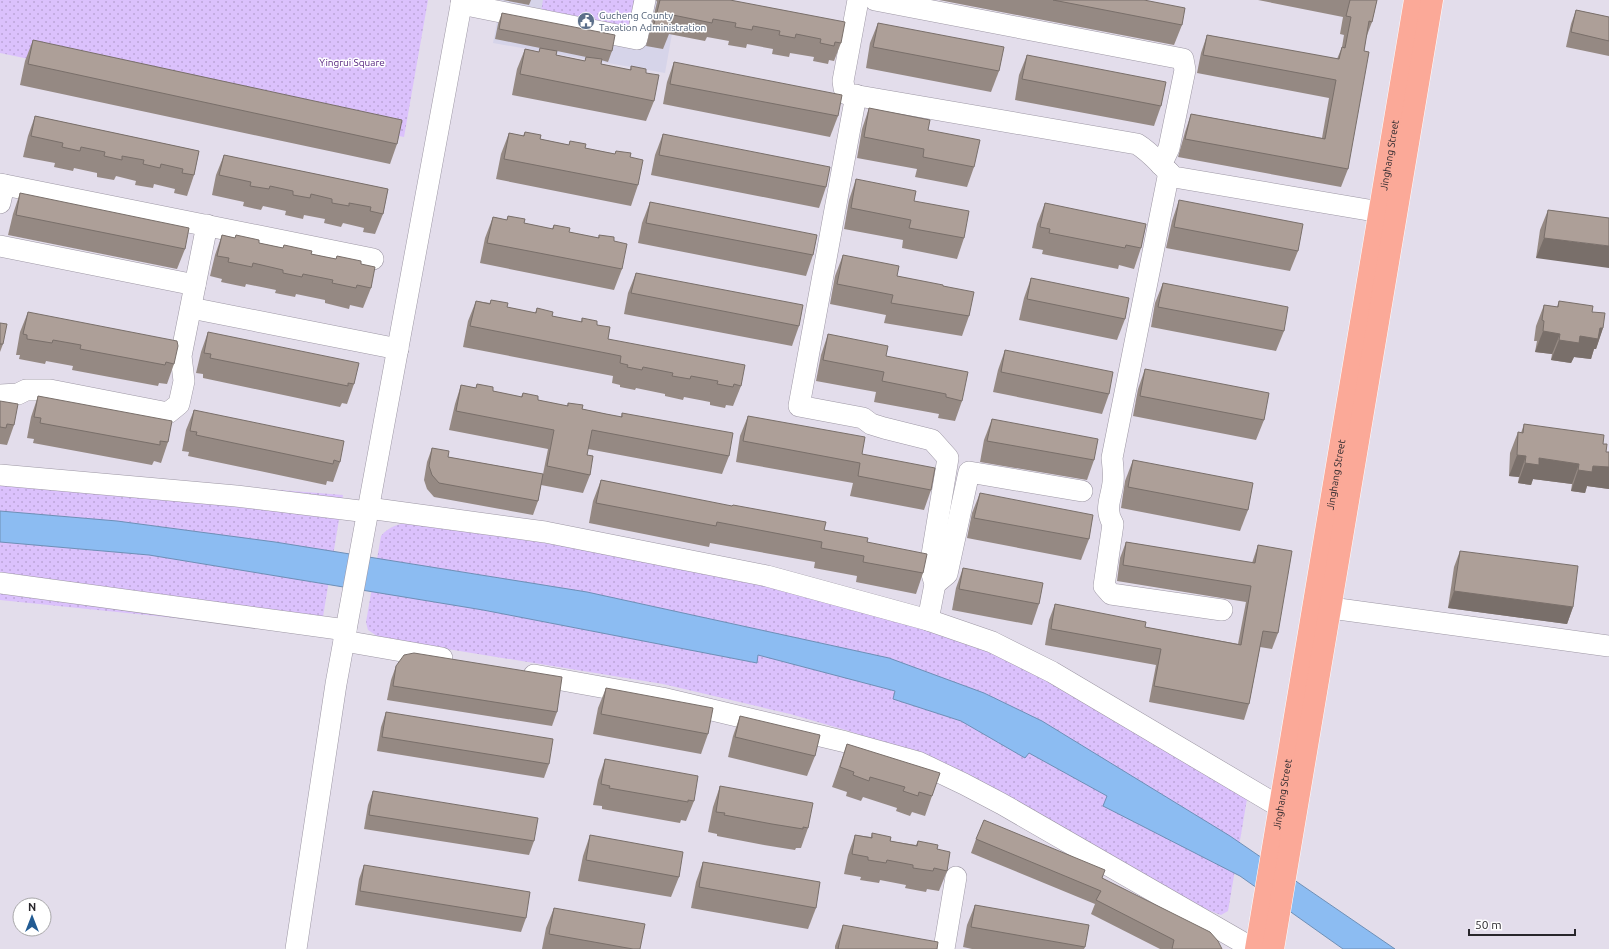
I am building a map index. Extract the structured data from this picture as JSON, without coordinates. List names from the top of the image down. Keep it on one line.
{"streets":{"main road":["Jinghang Street"]},"parks":["Yingrui Square"],"places":{"public building":["Gucheng County Taxation Administration"]},"scale_bar":"50 m","north":"top"}
